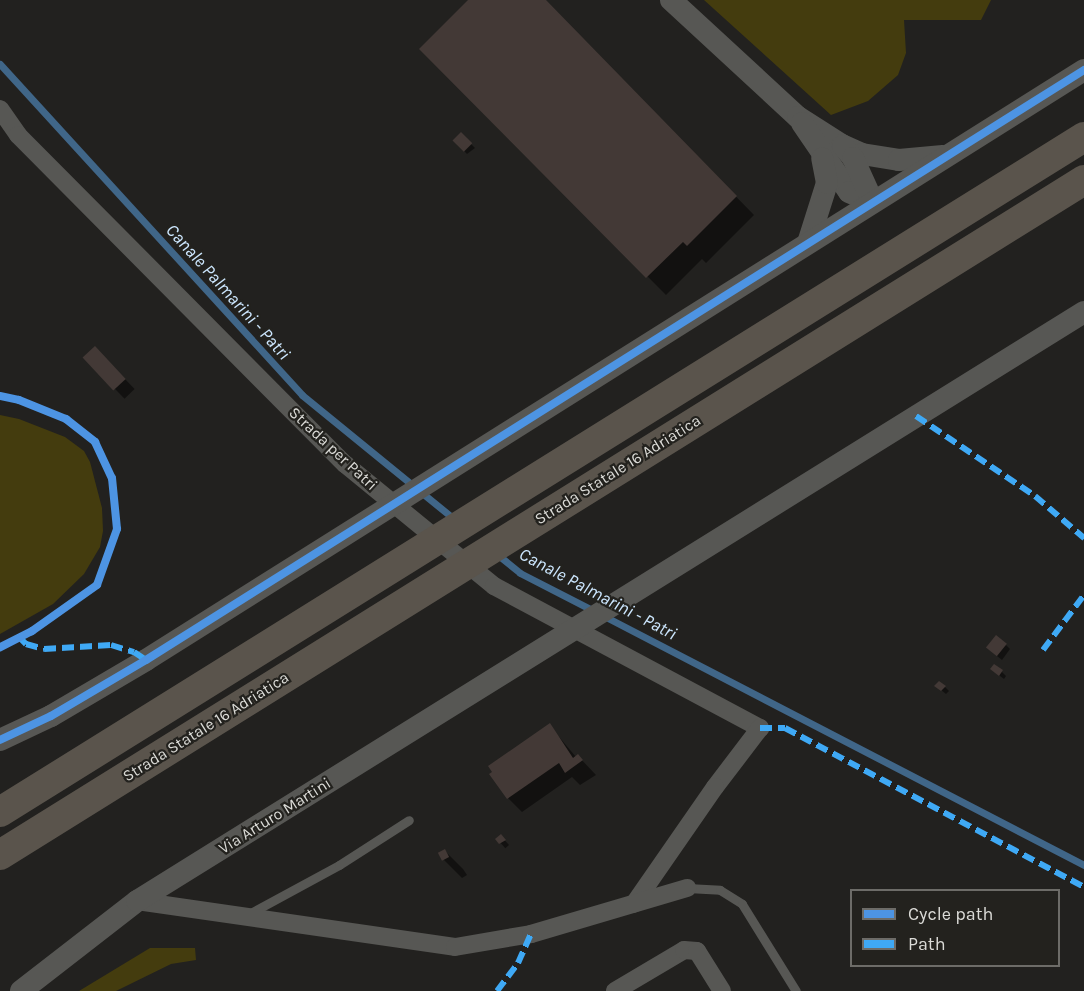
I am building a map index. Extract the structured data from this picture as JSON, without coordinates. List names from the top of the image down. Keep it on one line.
{"streets":{"highway":["Strada Statale 16 Adriatica"],"street":["Strada per Patri","Via Arturo Martini"]},"water":["Canale Palmarini - Patri"],"legend":["Cycle path","Path"]}
